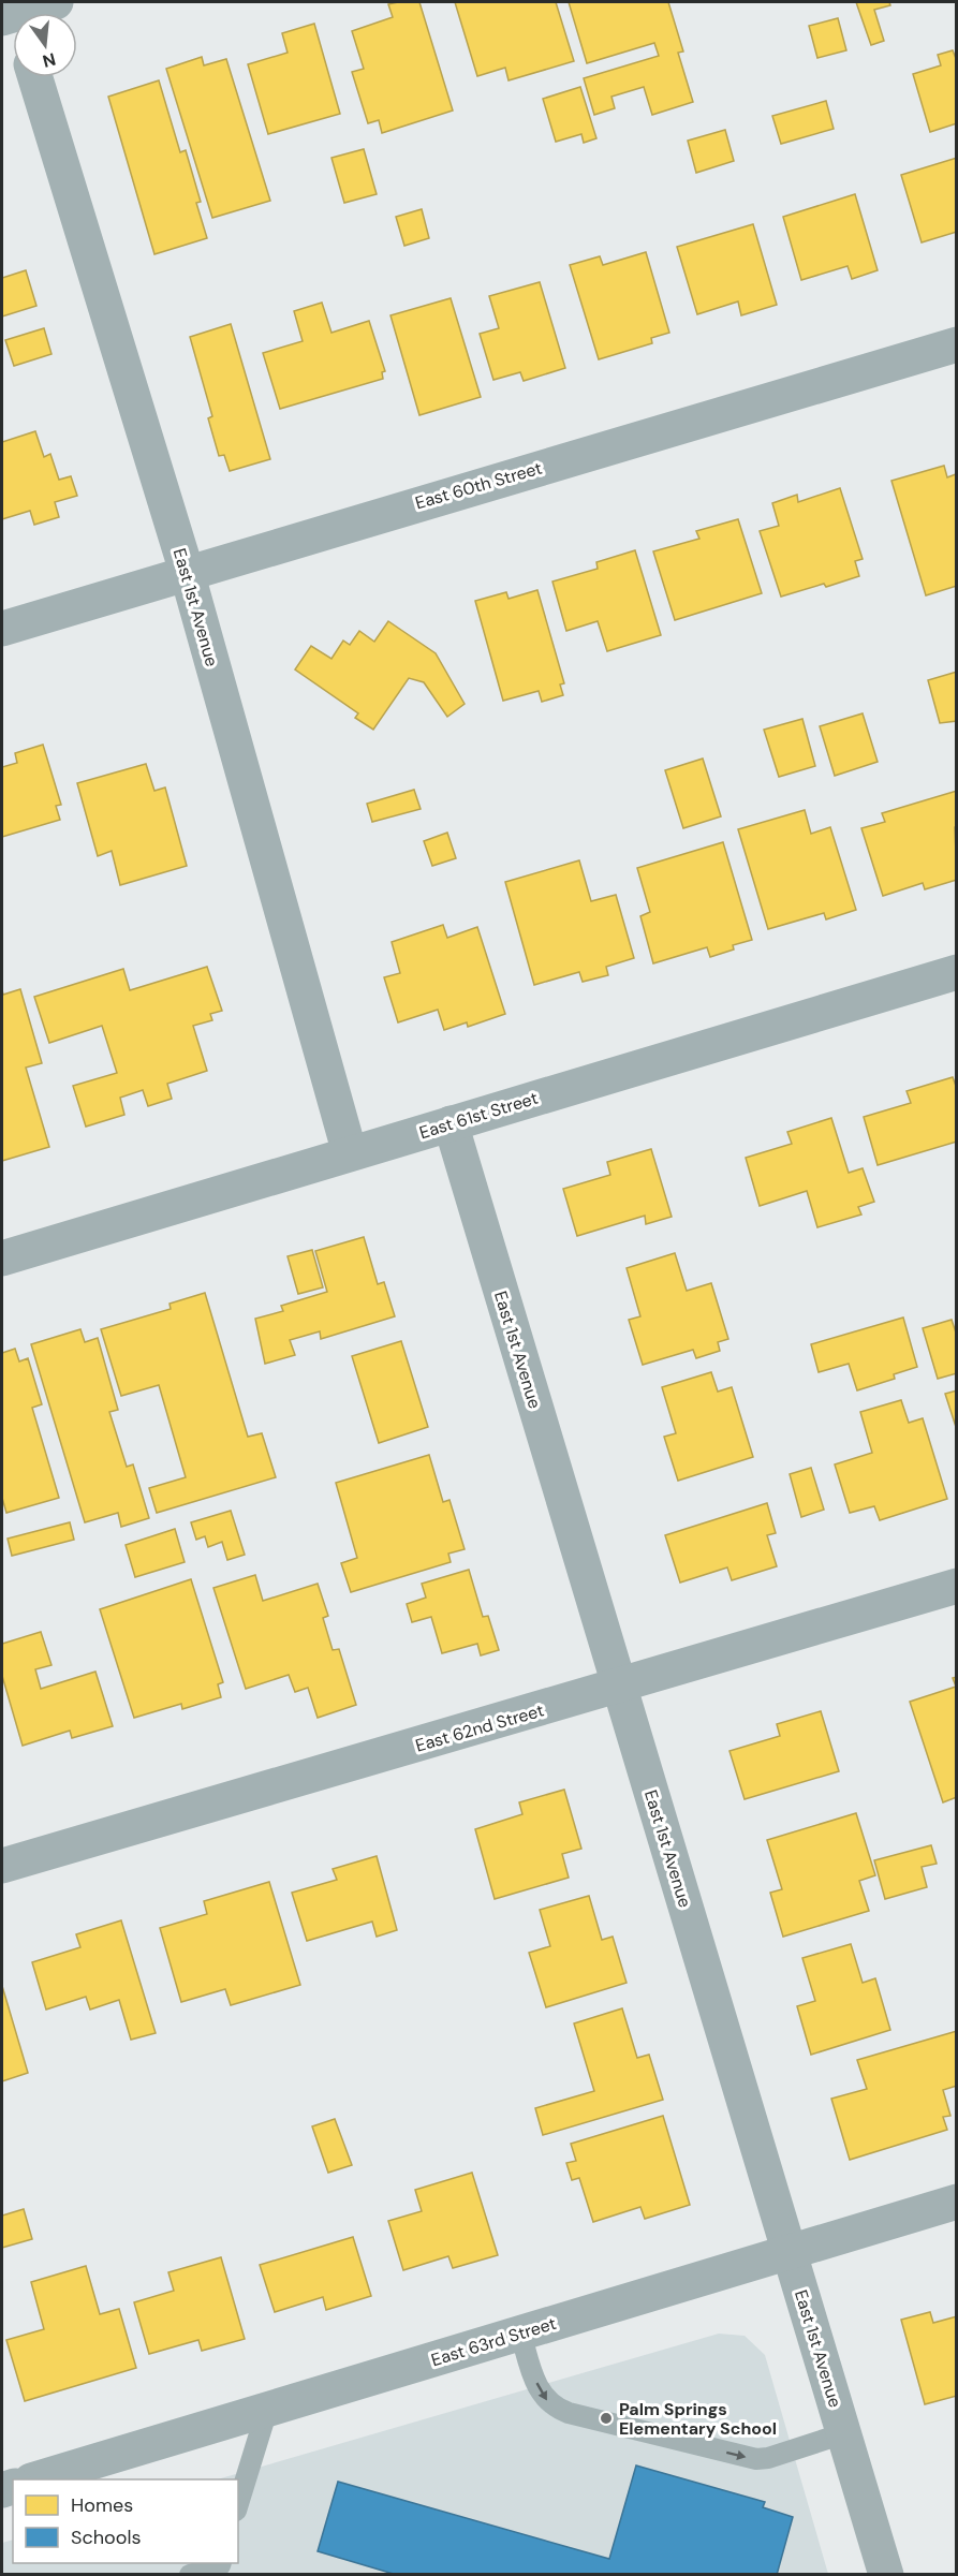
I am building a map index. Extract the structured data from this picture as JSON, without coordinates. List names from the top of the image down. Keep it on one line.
{"streets":{"street":["East 60th Street","East 1st Avenue","East 61st Street","East 62nd Street","East 63rd Street"]},"crossings":[["East 60th Street","East 1st Avenue"],["East 1st Avenue","East 61st Street"],["East 1st Avenue","East 62nd Street"],["East 1st Avenue","East 63rd Street"]],"places":["Palm Springs Elementary School"],"legend":["Homes","Schools"],"north":"bottom"}
